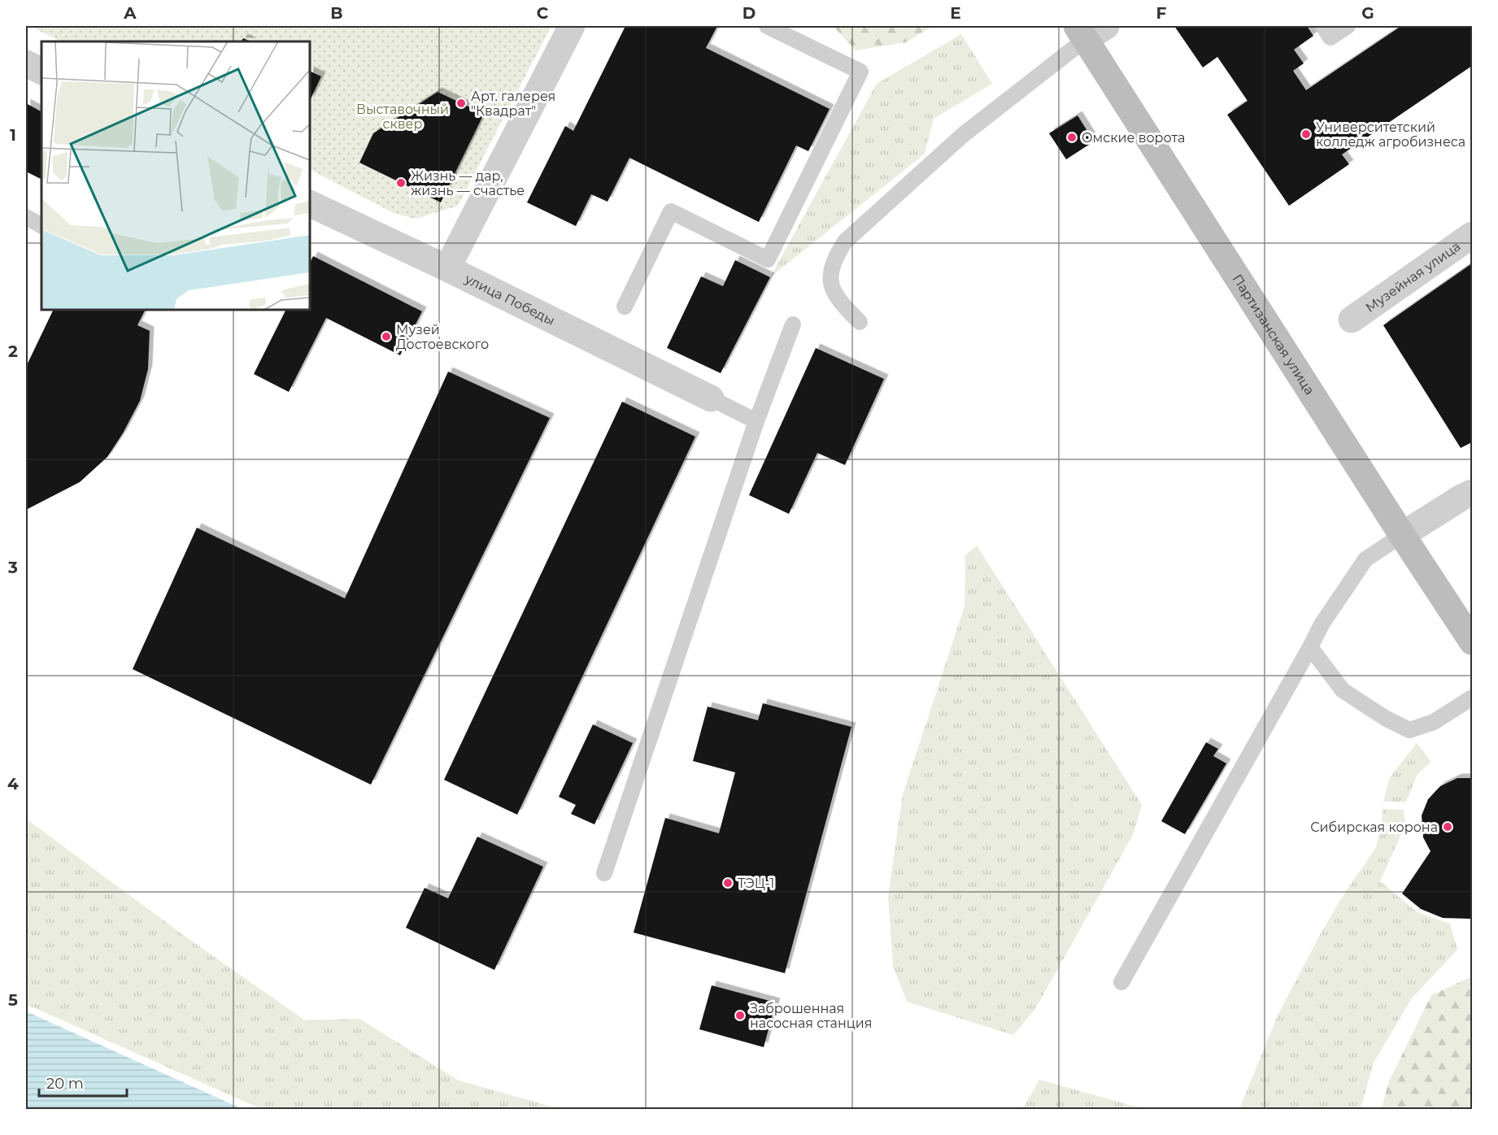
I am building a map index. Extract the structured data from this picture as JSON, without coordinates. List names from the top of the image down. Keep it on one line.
{"streets":{"street":["Музейная улица","улица Победы","Партизанская улица"]},"parks":["Выставочный сквер"],"places":["Арт. галерея \"Квадрат\"","Университетский колледж агробизнеса","Омские ворота","Жизнь — дар, жизнь — счастье","Музей Достоевского","Сибирская корона","ТЭЦ-1","Заброшенная насосная станция"],"scale_bar":"20 m","grid":{"columns":["A","B","C","D","E","F","G"],"rows":["1","2","3","4","5"]}}
